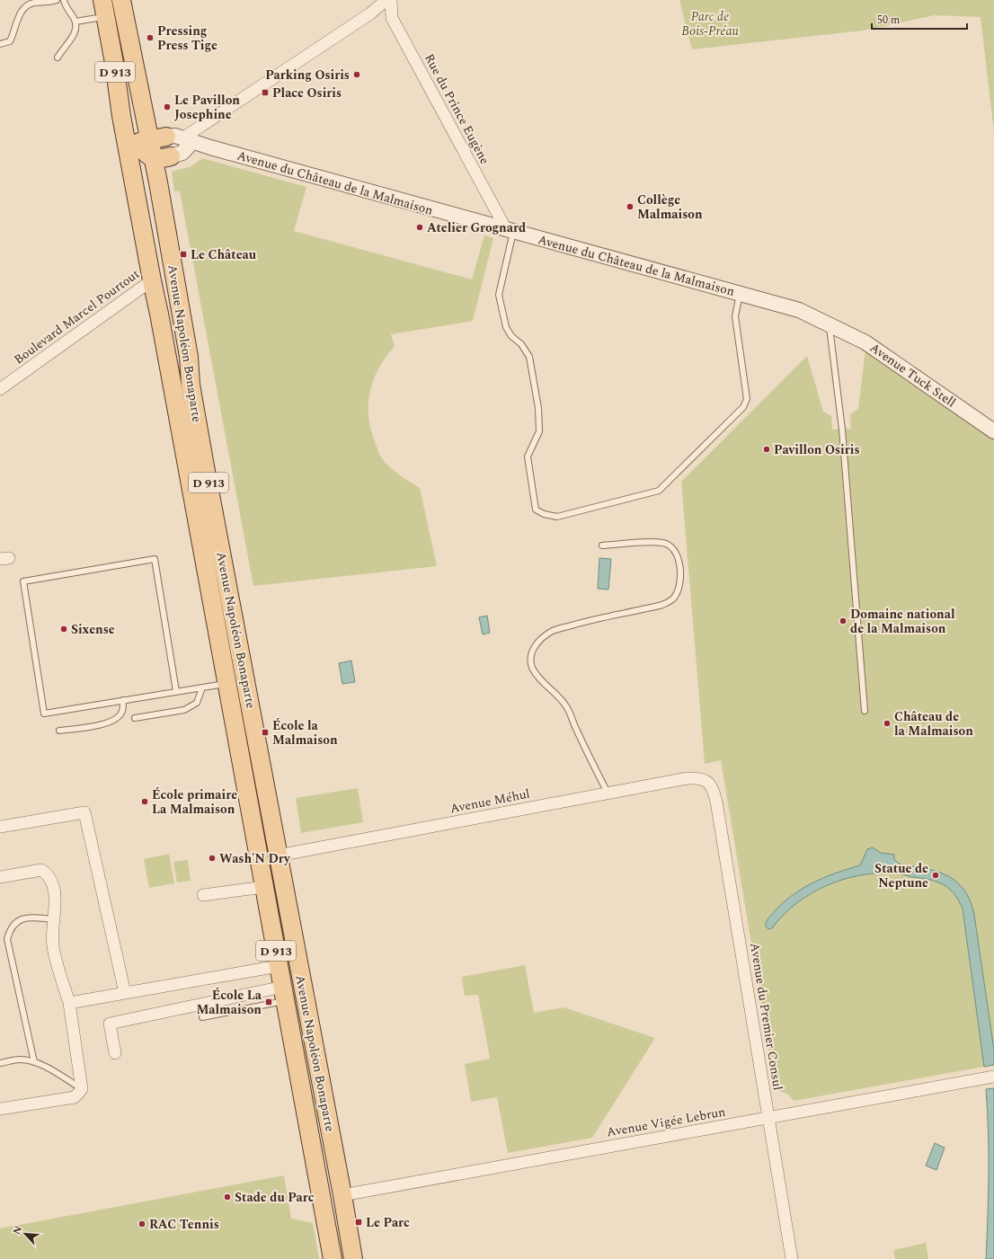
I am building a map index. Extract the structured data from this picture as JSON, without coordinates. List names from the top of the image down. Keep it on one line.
{"streets":{"main road":["D 913","Avenue Napoléon Bonaparte"],"street":["Rue du Prince Eugène","Avenue du Château de la Malmaison","Boulevard Marcel Pourtout","Avenue Tuck Stell","Avenue Méhul","Avenue du Premier Consul","Avenue Vigée Lebrun"]},"crossings":[["D 913","Boulevard Marcel Pourtout"],["D 913","Avenue Napoléon Bonaparte"],["Rue du Prince Eugène","Avenue du Château de la Malmaison"],["Avenue du Château de la Malmaison","Avenue Napoléon Bonaparte"],["Avenue du Château de la Malmaison","Avenue Tuck Stell"],["Boulevard Marcel Pourtout","Avenue Napoléon Bonaparte"],["Avenue Napoléon Bonaparte","Avenue Méhul"],["Avenue Napoléon Bonaparte","Avenue Vigée Lebrun"],["Avenue Méhul","Avenue du Premier Consul"],["Avenue du Premier Consul","Avenue Vigée Lebrun"]],"parks":["Parc de Bois-Préau"],"places":{"other":["Pressing Press Tige","Parking Osiris","Le Pavillon Josephine","Collège Malmaison","Atelier Grognard","Pavillon Osiris","Domaine national de la Malmaison","Sixense","Château de la Malmaison","École primaire La Malmaison","Wash'N Dry","Statue de Neptune","Stade du Parc","RAC Tennis"],"transit":["Place Osiris","Le Château","École la Malmaison","École La Malmaison","Le Parc"]},"scale_bar":"50 m","north":"top left"}
